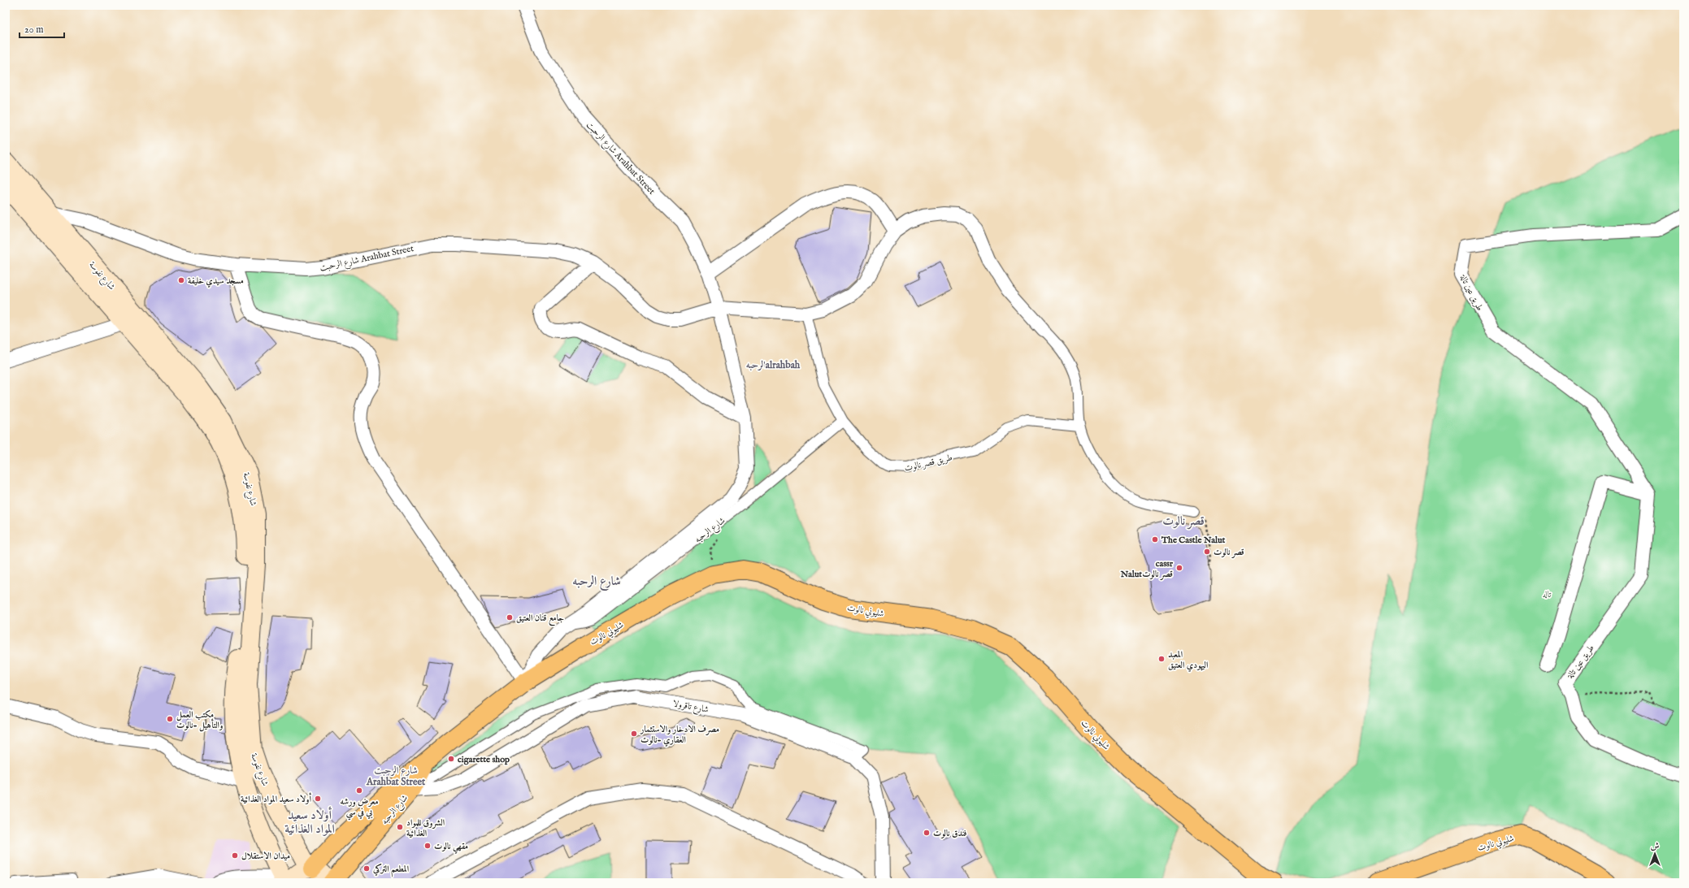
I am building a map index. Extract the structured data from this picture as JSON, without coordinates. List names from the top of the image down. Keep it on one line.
{"streets":{"highway":["شارع الرحبه","شليوني نالوت"],"main road":["شارع نفوسة"],"street":["شارع الرحبت Arahbat Street","طريق عين تالة","طريق قصر نالوت","شارع تاقرولا"]},"crossings":[["شارع الرحبت Arahbat Street","شارع نفوسة"],["شارع الرحبت Arahbat Street","طريق قصر نالوت"],["شارع الرحبت Arahbat Street","شارع الرحبه"],["شارع الرحبت Arahbat Street","شليوني نالوت"],["شارع نفوسة","شارع الرحبه"],["طريق قصر نالوت","شارع الرحبه"],["شارع الرحبه","شليوني نالوت"],["شارع الرحبه","شارع تاقرولا"]],"districts":["الرحبهalrahbah","قصر نالوت","شارع الرحبه","شارع الرحبت Arahbat Street","أولاد سعيد المواد الغذائية"],"parks":["تاله"],"places":["مسجد سيدي خليفة","The Castle Nalut","قصر نالوت","cassr Nalutقصر نالوت","جامع قنان العتيق","المعبد اليهودي العتيق","مكتب العمل والتأهيل -نالوت","مصرف الادخار والاستثمار العقاري -نالوت","cigarette shop","معرض ورشه بي في سي","أولاد سعيد المواد الغذائية","الشروق للمواد الغذائية","فندق نالوت","مقهي نالوت","ميدان الاستقلال","المطعم التركي"],"scale_bar":"20 m","north":"top"}
